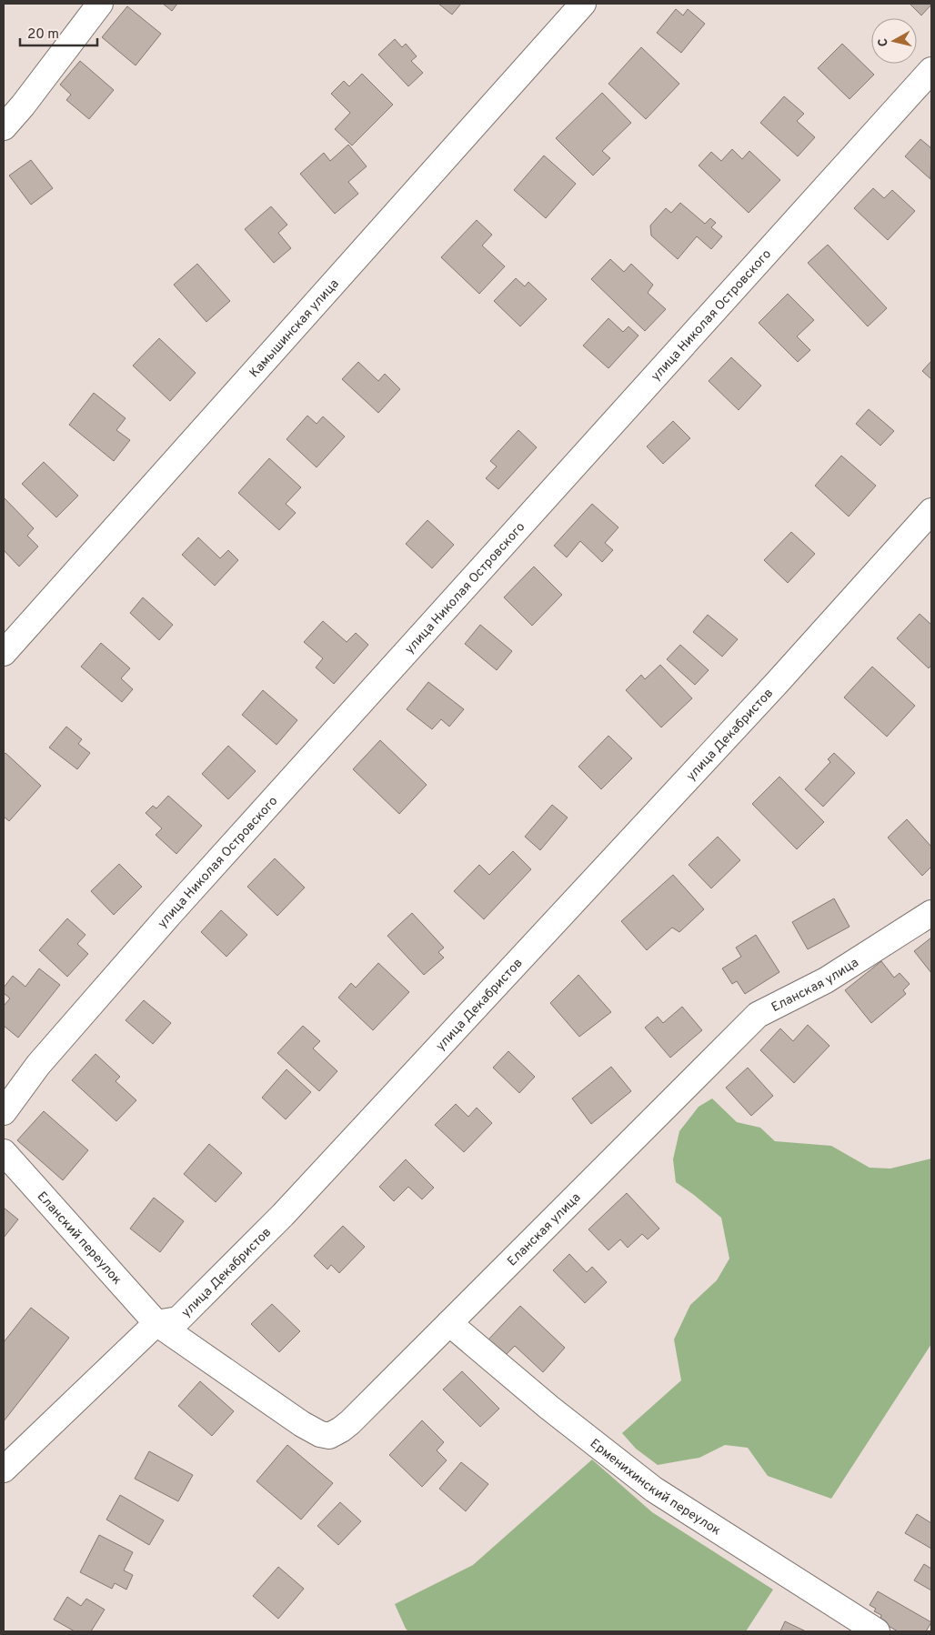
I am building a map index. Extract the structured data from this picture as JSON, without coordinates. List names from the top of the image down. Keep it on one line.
{"streets":{"street":["улица Николая Островского","Камышинская улица","улица Декабристов","Еланская улица","Еланский переулок","Ерменихинский переулок"]},"crossings":[["улица Декабристов","Еланская улица"],["улица Декабристов","Еланский переулок"],["Еланская улица","Еланский переулок"],["Еланская улица","Ерменихинский переулок"]],"scale_bar":"20 m","north":"left"}
